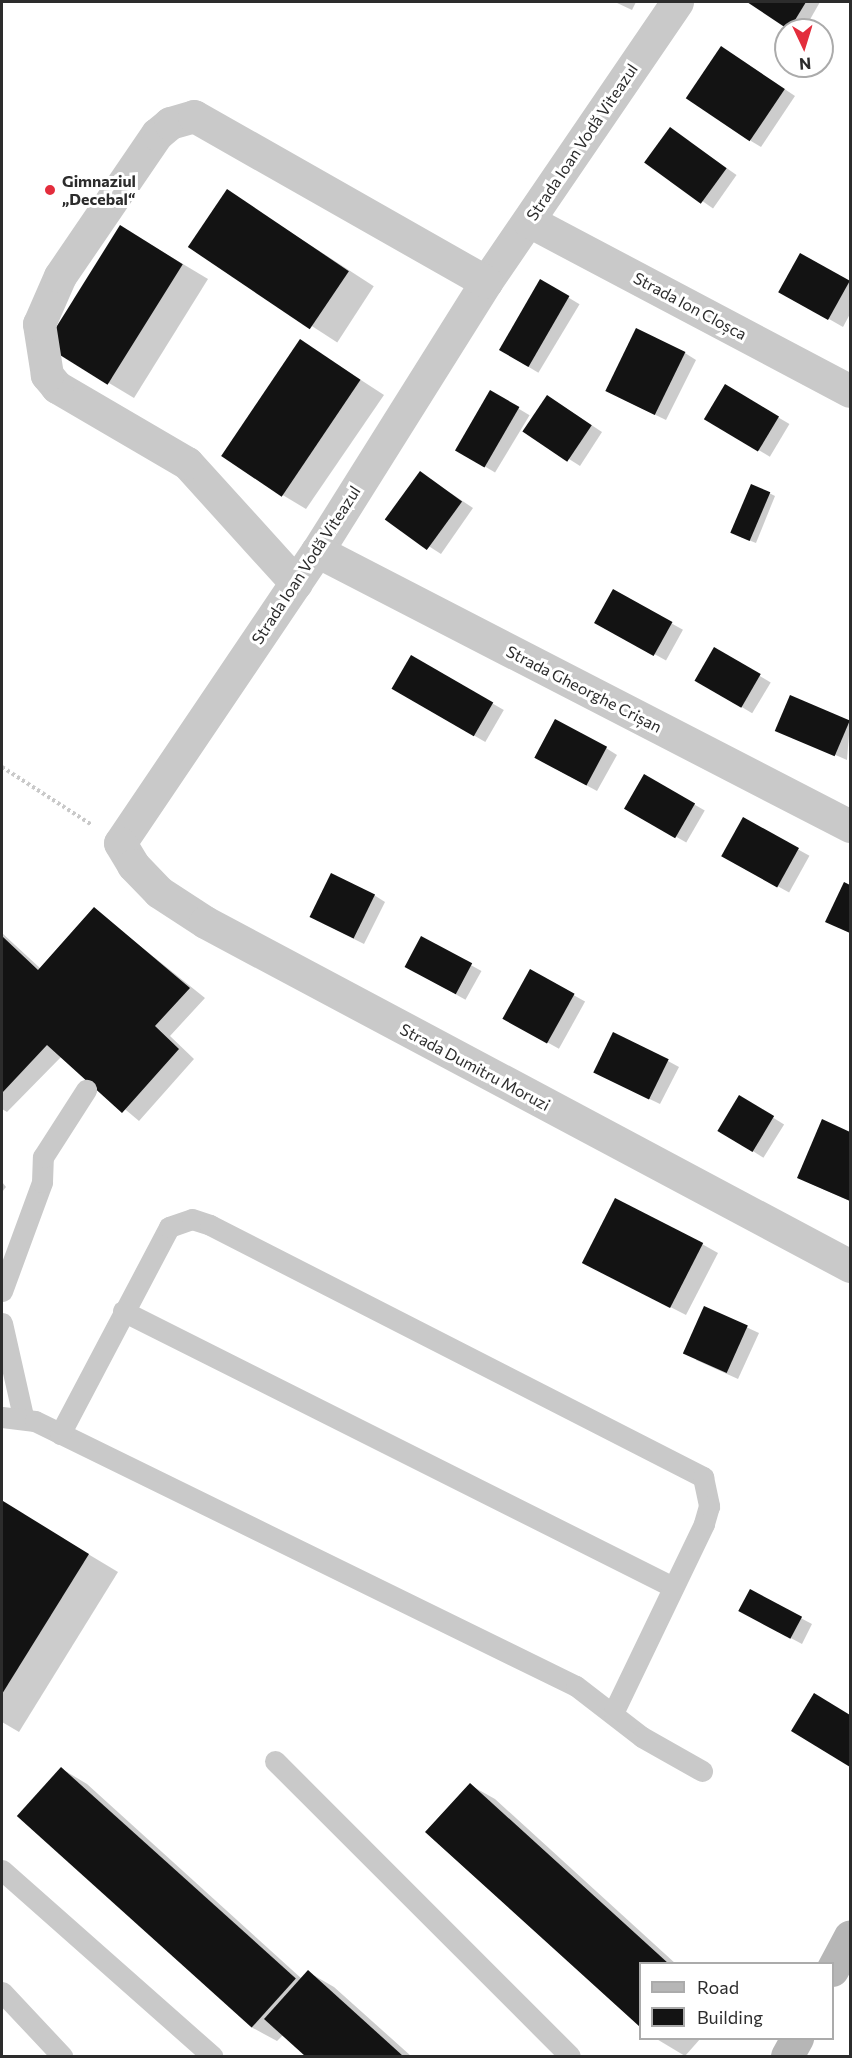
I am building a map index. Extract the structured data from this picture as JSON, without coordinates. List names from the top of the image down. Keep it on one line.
{"streets":{"street":["Strada Ioan Vodă Viteazul","Strada Ion Cloșca","Strada Gheorghe Crișan","Strada Dumitru Moruzi"]},"crossings":[["Strada Ioan Vodă Viteazul","Strada Ion Cloșca"],["Strada Ioan Vodă Viteazul","Strada Gheorghe Crișan"],["Strada Ioan Vodă Viteazul","Strada Dumitru Moruzi"]],"places":["Gimnaziul „Decebal“"],"legend":["Road","Building"],"north":"bottom"}
